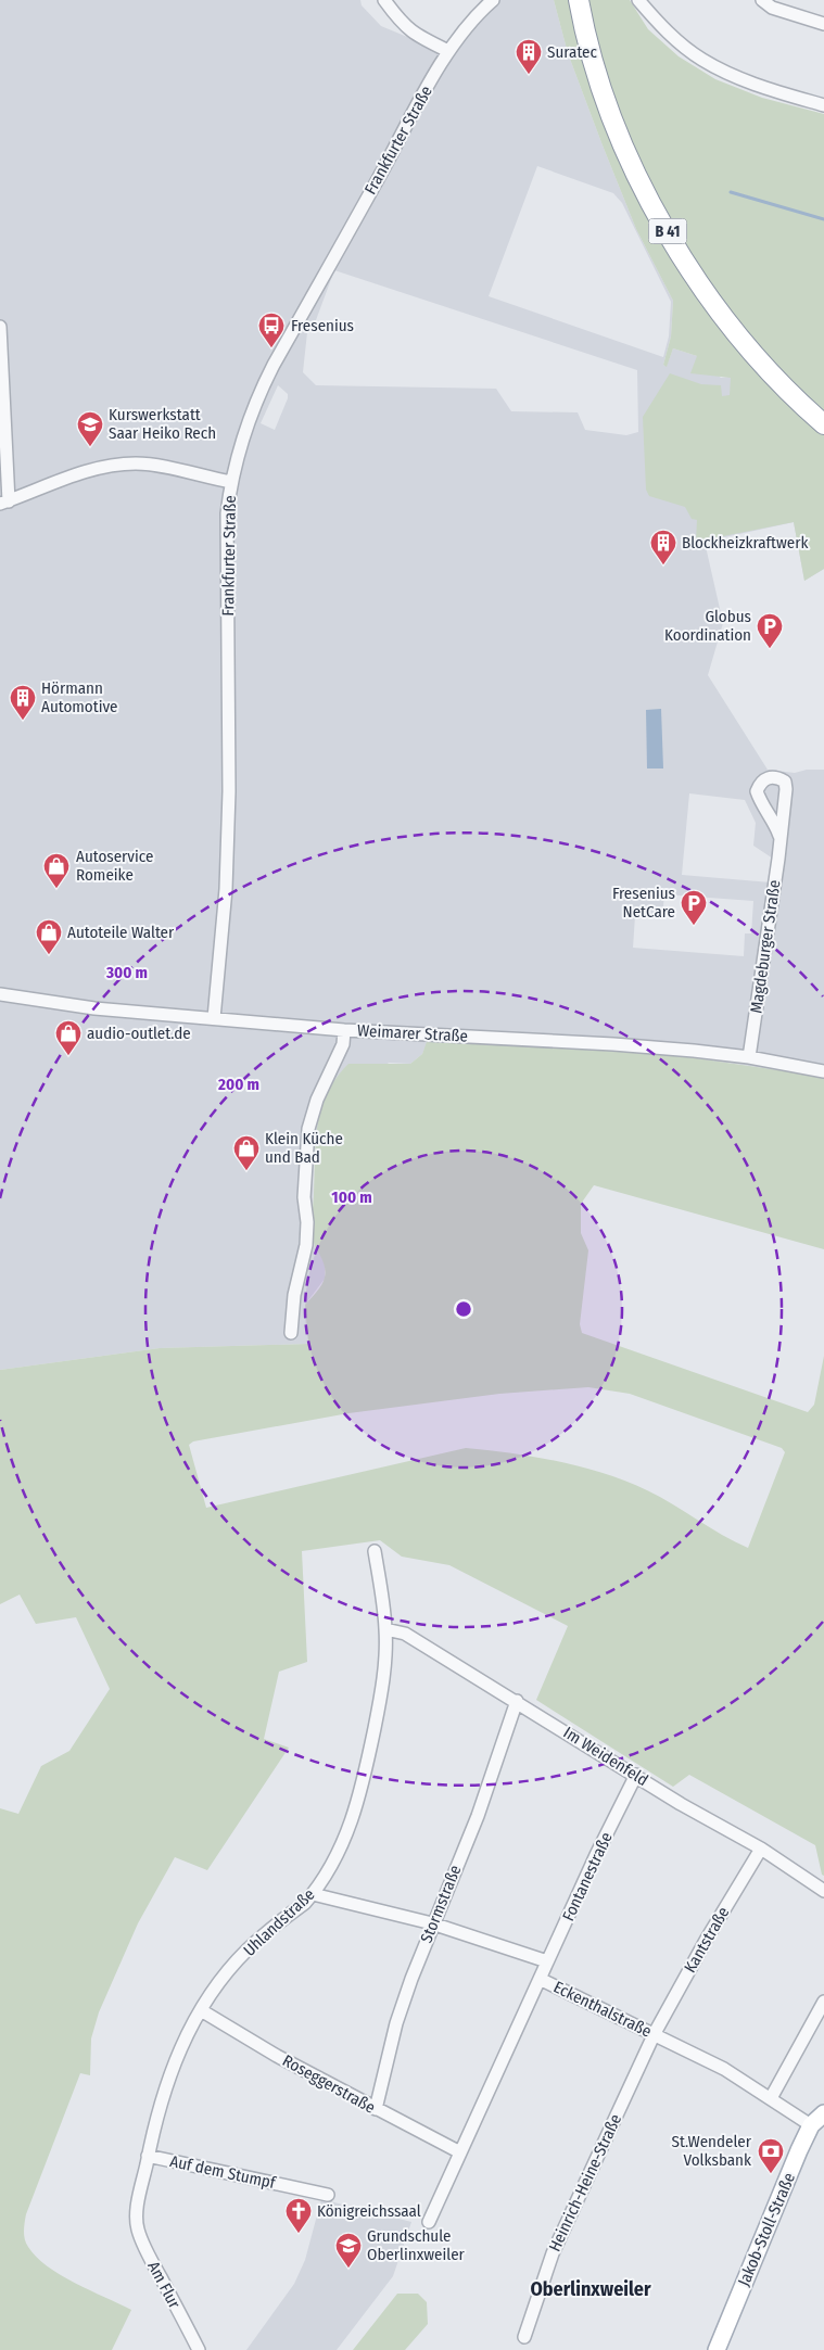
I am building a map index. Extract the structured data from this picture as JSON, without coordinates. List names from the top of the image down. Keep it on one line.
{"streets":{"highway":["B 41"],"main road":["Jakob-Stoll-Straße"],"street":["Frankfurter Straße","Magdeburger Straße","Weimarer Straße","Im Weidenfeld","Fontanestraße","Stormstraße","Uhlandstraße","Kantstraße","Eckenthalstraße","Roseggerstraße","Auf dem Stumpf","Heinrich-Heine-Straße","Am Flur"]},"crossings":[["Frankfurter Straße","Weimarer Straße"],["Magdeburger Straße","Weimarer Straße"],["Im Weidenfeld","Fontanestraße"],["Im Weidenfeld","Stormstraße"],["Im Weidenfeld","Uhlandstraße"],["Im Weidenfeld","Kantstraße"],["Fontanestraße","Eckenthalstraße"],["Stormstraße","Roseggerstraße"],["Uhlandstraße","Roseggerstraße"],["Uhlandstraße","Auf dem Stumpf"],["Uhlandstraße","Am Flur"],["Kantstraße","Eckenthalstraße"],["Kantstraße","Heinrich-Heine-Straße"],["Eckenthalstraße","Roseggerstraße"],["Eckenthalstraße","Heinrich-Heine-Straße"],["Eckenthalstraße","Jakob-Stoll-Straße"]],"districts":["Oberlinxweiler"],"places":{"building":["Suratec","Blockheizkraftwerk","Hörmann Automotive"],"bus stop":["Fresenius"],"school or university":["Kurswerkstatt Saar Heiko Rech","Grundschule Oberlinxweiler"],"parking":["Globus Koordination","Fresenius NetCare"],"shop":["Autoservice Romeike","Autoteile Walter","audio-outlet.de","Klein Küche und Bad"],"bank":["St.Wendeler Volksbank"],"church":["Königreichssaal"]},"rings":["300 m","200 m","100 m"]}
